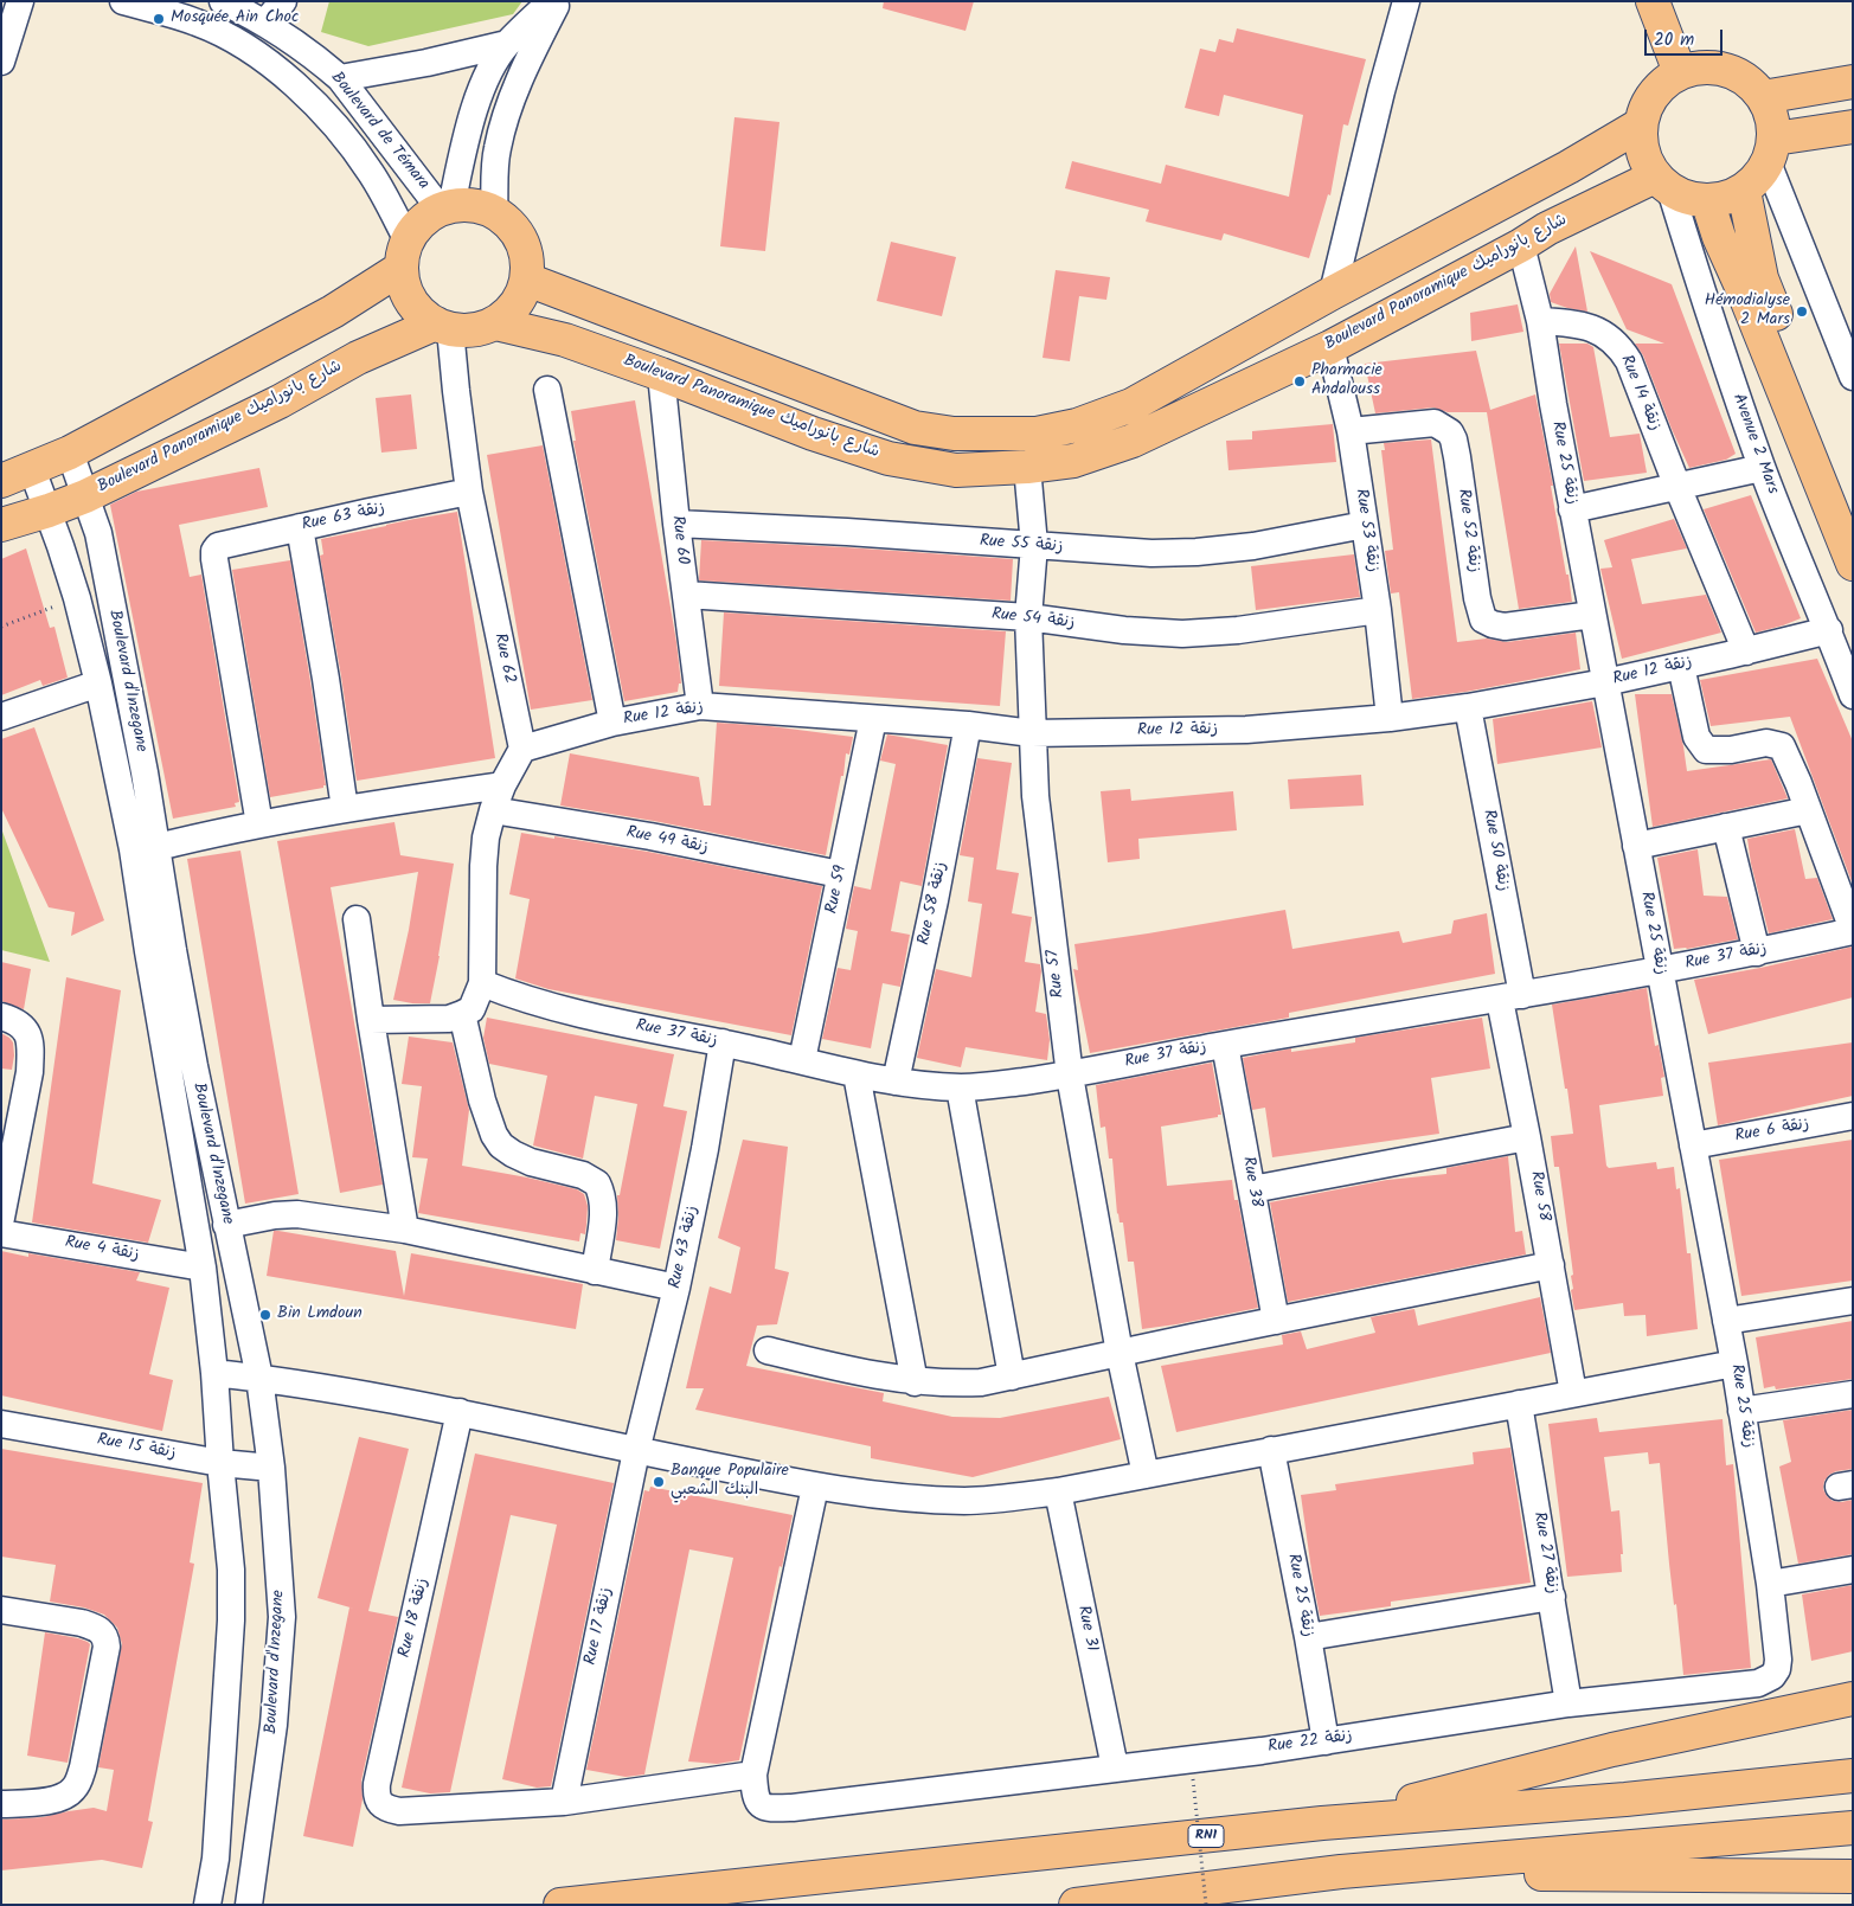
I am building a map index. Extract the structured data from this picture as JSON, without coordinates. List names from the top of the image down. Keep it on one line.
{"streets":{"main road":["Boulevard Panoramique شارع بانوراميك","RN1"],"street":["Boulevard de Témara","Rue 14 زنقة","Avenue 2 Mars","Rue 25 زنقة","Rue 63 زنقة","Rue 53 زنقة","Rue 52 زنقة","Rue 60","Rue 55 زنقة","Rue 54 زنقة","Rue 62","Rue 12 زنقة","Boulevard d'Inzegane","Rue 49 زنقة","Rue 50 زنقة","Rue 59","Rue 58 زنقة","Rue 37 زنقة","Rue 57","Rue 6 زنقة","Rue 38","Rue 58","Rue 43 زنقة","Rue 4 زنقة","Rue 15 زنقة","Rue 27 زنقة","Rue 18 زنقة","Rue 17 زنقة","Rue 31","Rue 22 زنقة"]},"crossings":[["Boulevard de Témara","Boulevard Panoramique شارع بانوراميك"],["Boulevard de Témara","Rue 62"],["Boulevard Panoramique شارع بانوراميك","Avenue 2 Mars"],["Boulevard Panoramique شارع بانوراميك","Rue 25 زنقة"],["Boulevard Panoramique شارع بانوراميك","Rue 53 زنقة"],["Boulevard Panoramique شارع بانوراميك","Rue 60"],["Boulevard Panoramique شارع بانوراميك","Rue 62"],["Boulevard Panoramique شارع بانوراميك","Boulevard d'Inzegane"],["Boulevard Panoramique شارع بانوراميك","Rue 57"],["Rue 14 زنقة","Rue 25 زنقة"],["Rue 14 زنقة","Rue 12 زنقة"],["Avenue 2 Mars","Rue 12 زنقة"],["Rue 25 زنقة","Rue 52 زنقة"],["Rue 25 زنقة","Rue 12 زنقة"],["Rue 25 زنقة","Rue 37 زنقة"],["Rue 25 زنقة","Rue 6 زنقة"],["Rue 25 زنقة","Rue 22 زنقة"],["Rue 63 زنقة","Rue 62"],["Rue 53 زنقة","Rue 52 زنقة"],["Rue 53 زنقة","Rue 55 زنقة"],["Rue 53 زنقة","Rue 54 زنقة"],["Rue 53 زنقة","Rue 12 زنقة"],["Rue 60","Rue 55 زنقة"],["Rue 60","Rue 54 زنقة"],["Rue 60","Rue 12 زنقة"],["Rue 55 زنقة","Rue 57"],["Rue 54 زنقة","Rue 57"],["Rue 62","Rue 12 زنقة"],["Rue 12 زنقة","Rue 50 زنقة"],["Rue 12 زنقة","Rue 59"],["Rue 12 زنقة","Rue 58 زنقة"],["Rue 12 زنقة","Rue 57"],["Boulevard d'Inzegane","Rue 4 زنقة"],["Boulevard d'Inzegane","Rue 15 زنقة"],["Rue 49 زنقة","Rue 59"],["Rue 50 زنقة","Rue 37 زنقة"],["Rue 50 زنقة","Rue 58"],["Rue 59","Rue 37 زنقة"],["Rue 58 زنقة","Rue 37 زنقة"],["Rue 37 زنقة","Rue 57"],["Rue 37 زنقة","Rue 38"],["Rue 37 زنقة","Rue 58"],["Rue 37 زنقة","Rue 43 زنقة"],["Rue 43 زنقة","Rue 17 زنقة"],["Rue 27 زنقة","Rue 22 زنقة"],["Rue 18 زنقة","Rue 17 زنقة"],["Rue 31","Rue 22 زنقة"]],"places":["Mosquée Ain Choc","Hémodialyse 2 Mars","Pharmacie Andalouss","Bin Lmdoun","Banque Populaire البنك الشعبي"],"scale_bar":"20 m"}
